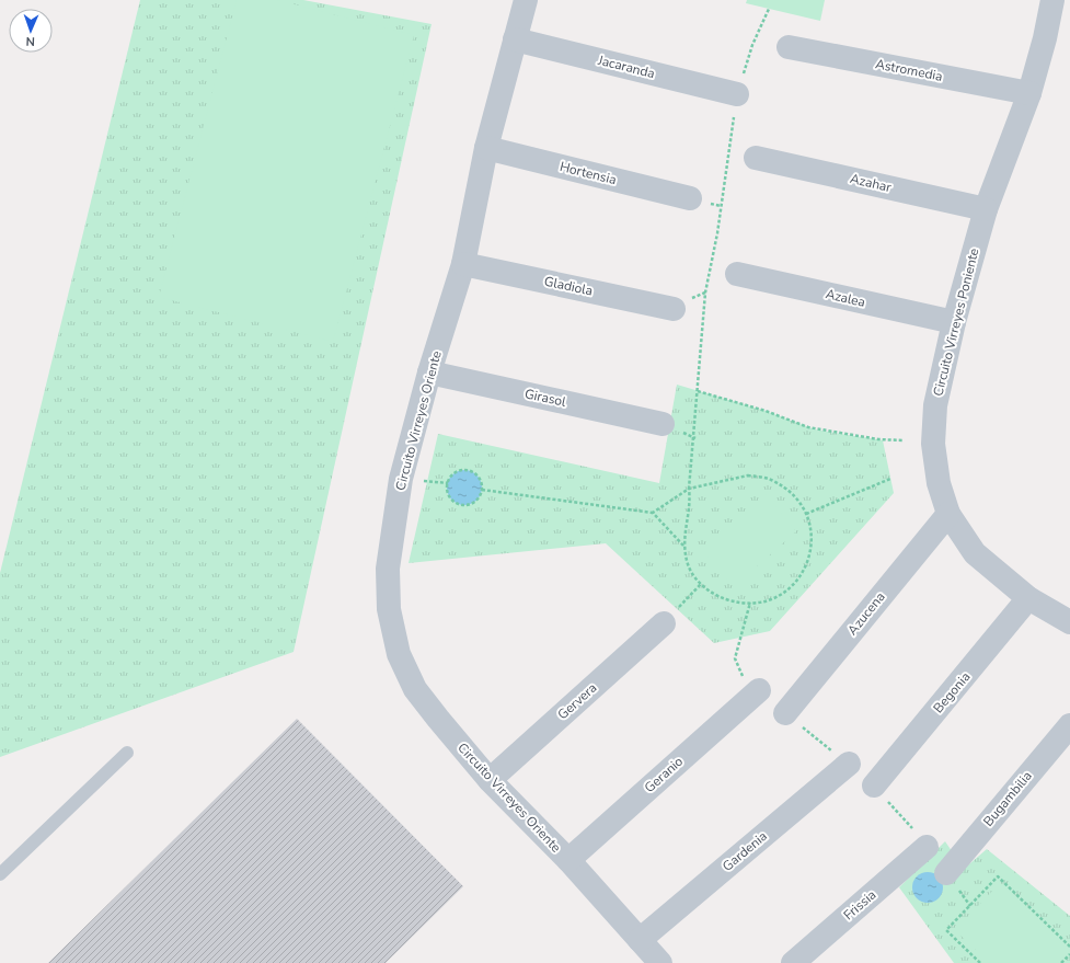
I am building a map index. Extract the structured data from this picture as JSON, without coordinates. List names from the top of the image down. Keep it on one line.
{"streets":{"street":["Jacaranda","Astromedia","Hortensia","Azahar","Gladiola","Azalea","Circuito Virreyes Poniente","Girasol","Circuito Virreyes Oriente","Azucena","Begonia","Gervera","Geranio","Bugambilia","Gardenia","Frissia"]},"crossings":[["Jacaranda","Circuito Virreyes Oriente"],["Astromedia","Circuito Virreyes Poniente"],["Hortensia","Circuito Virreyes Oriente"],["Azahar","Circuito Virreyes Poniente"],["Gladiola","Circuito Virreyes Oriente"],["Azalea","Circuito Virreyes Poniente"],["Circuito Virreyes Poniente","Azucena"],["Circuito Virreyes Poniente","Begonia"],["Girasol","Circuito Virreyes Oriente"],["Circuito Virreyes Oriente","Gervera"],["Circuito Virreyes Oriente","Geranio"],["Circuito Virreyes Oriente","Gardenia"]],"north":"bottom"}
